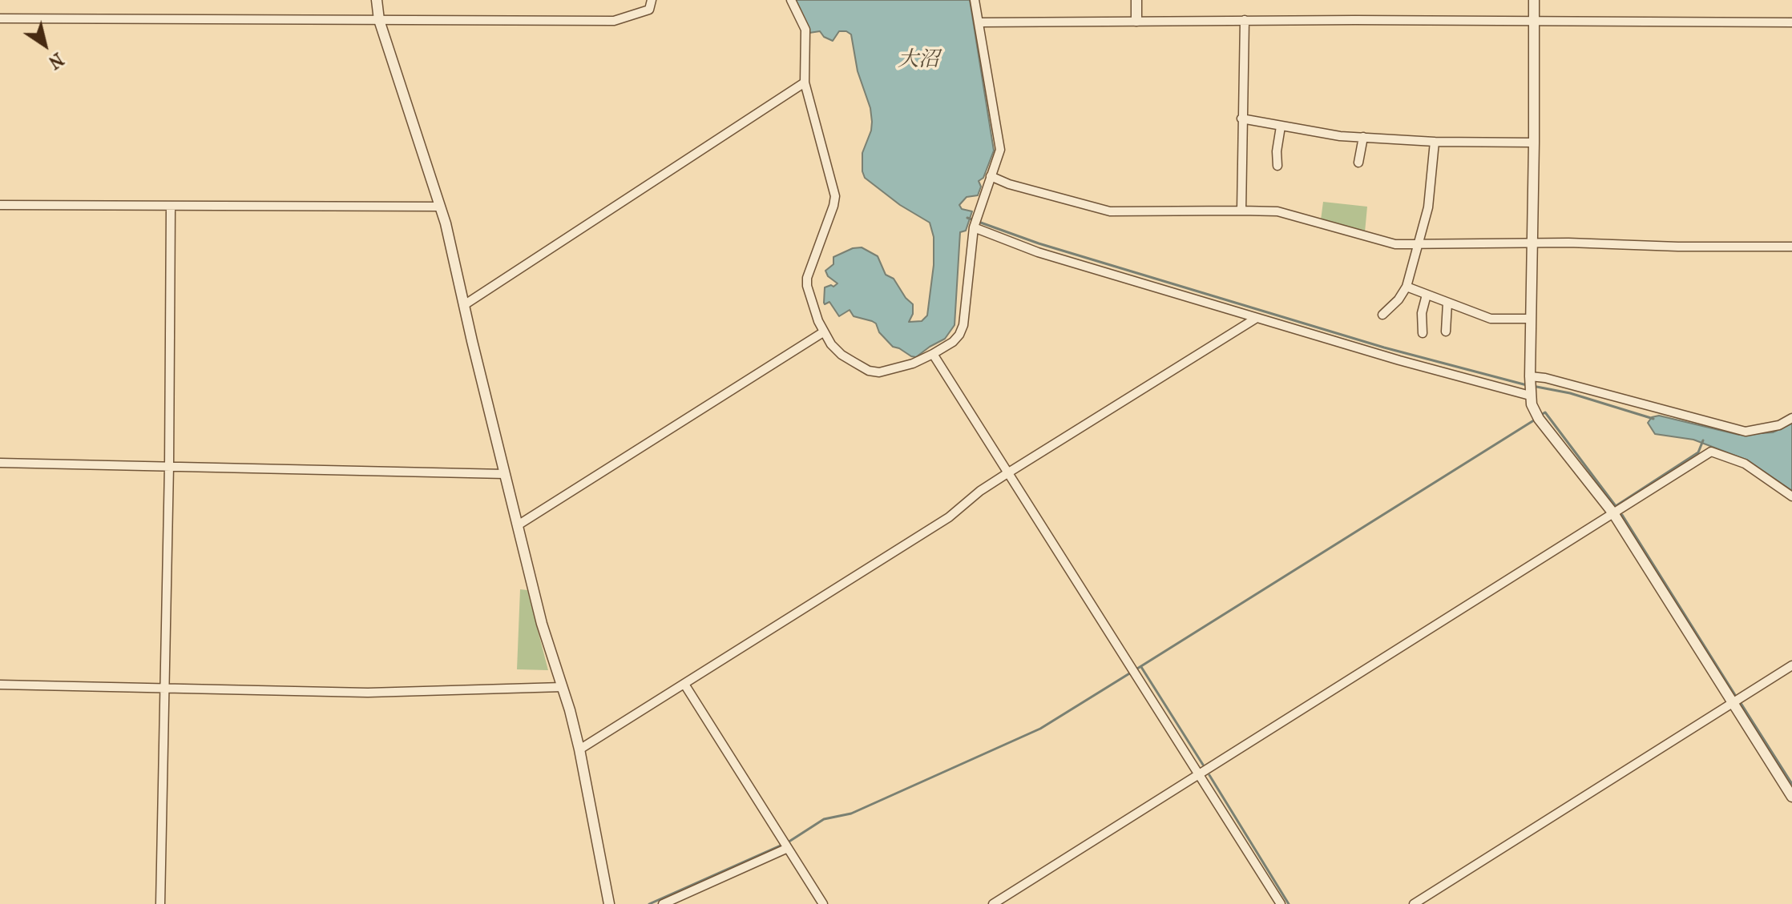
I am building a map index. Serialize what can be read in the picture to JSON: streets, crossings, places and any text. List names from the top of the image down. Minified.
{"water":["大沼"],"north":"bottom right"}
